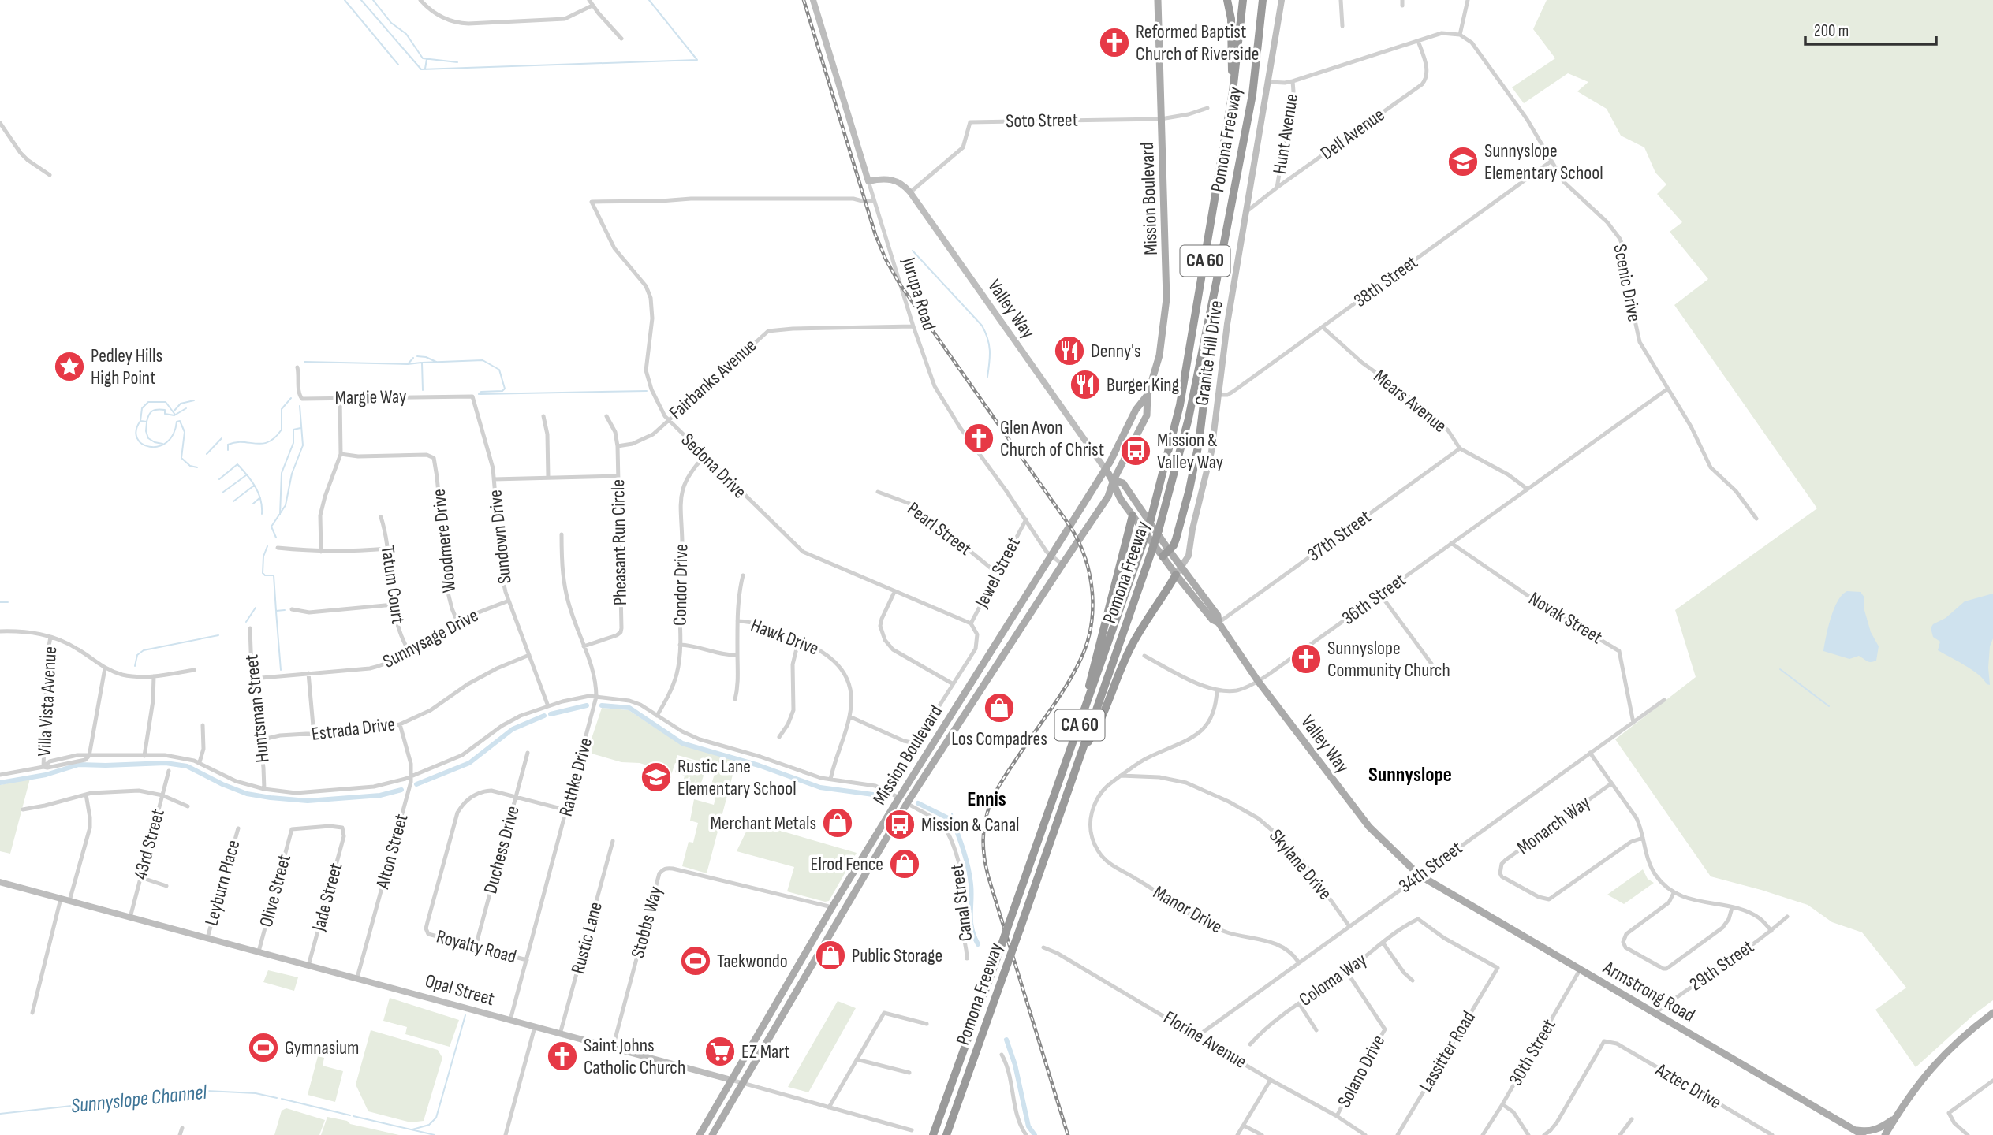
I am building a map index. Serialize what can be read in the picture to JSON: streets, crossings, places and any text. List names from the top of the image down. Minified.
{"streets":{"highway":["Pomona Freeway","CA 60"],"main road":["Mission Boulevard","Valley Way","Armstrong Road"],"street":["Soto Street","Hunt Avenue","Dell Avenue","38th Street","Scenic Drive","Jurupa Road","Granite Hill Drive","Fairbanks Avenue","Margie Way","Mears Avenue","Sedona Drive","Pearl Street","37th Street","Sundown Drive","Woodmere Drive","Pheasant Run Circle","Jewel Street","Tatum Court","Condor Drive","36th Street","Novak Street","Hawk Drive","Sunnysage Drive","Villa Vista Avenue","Huntsman Street","Estrada Drive","Rathke Drive","Monarch Way","43rd Street","Duchess Drive","Alton Street","Skylane Drive","34th Street","Leyburn Place","Olive Street","Jade Street","Canal Street","Manor Drive","Stobbs Way","Rustic Lane","Royalty Road","29th Street","Coloma Way","Opal Street","Florine Avenue","Lassitter Road","30th Street","Solano Drive","Aztec Drive"]},"crossings":[["Soto Street","Mission Boulevard"],["Soto Street","Valley Way"],["Hunt Avenue","Dell Avenue"],["Dell Avenue","Granite Hill Drive"],["Mission Boulevard","Jurupa Road"],["Mission Boulevard","Valley Way"],["Mission Boulevard","Canal Street"],["Mission Boulevard","Stobbs Way"],["Mission Boulevard","Opal Street"],["38th Street","Scenic Drive"],["38th Street","Granite Hill Drive"],["38th Street","Mears Avenue"],["Scenic Drive","36th Street"],["Jurupa Road","Valley Way"],["Jurupa Road","Fairbanks Avenue"],["Jurupa Road","Sedona Drive"],["Jurupa Road","Jewel Street"],["Valley Way","Granite Hill Drive"],["Valley Way","37th Street"],["Valley Way","36th Street"],["Valley Way","34th Street"],["Valley Way","Armstrong Road"],["Fairbanks Avenue","Sedona Drive"],["Fairbanks Avenue","Pheasant Run Circle"],["Margie Way","Sundown Drive"],["Mears Avenue","37th Street"],["Mears Avenue","36th Street"],["Sedona Drive","Jewel Street"],["Sedona Drive","Condor Drive"],["Pearl Street","Jewel Street"],["Sundown Drive","Sunnysage Drive"],["Sundown Drive","Estrada Drive"],["Woodmere Drive","Sunnysage Drive"],["Pheasant Run Circle","Rathke Drive"],["Jewel Street","Hawk Drive"],["Tatum Court","Sunnysage Drive"],["36th Street","Novak Street"],["Novak Street","34th Street"],["Sunnysage Drive","Huntsman Street"],["Huntsman Street","Estrada Drive"],["Estrada Drive","Alton Street"],["Rathke Drive","Royalty Road"],["Rathke Drive","Opal Street"],["43rd Street","Opal Street"],["Duchess Drive","Royalty Road"],["Alton Street","Opal Street"],["Skylane Drive","34th Street"],["Skylane Drive","Manor Drive"],["34th Street","Manor Drive"],["34th Street","Armstrong Road"],["34th Street","Florine Avenue"],["Leyburn Place","Opal Street"],["Olive Street","Jade Street"],["Olive Street","Opal Street"],["Jade Street","Opal Street"],["Stobbs Way","Opal Street"],["Rustic Lane","Opal Street"],["29th Street","Armstrong Road"],["Coloma Way","Lassitter Road"],["Coloma Way","Solano Drive"],["Armstrong Road","30th Street"],["Florine Avenue","Solano Drive"]],"districts":["Sunnyslope","Ennis"],"water":["Sunnyslope Channel"],"places":{"church":["Reformed Baptist Church of Riverside","Glen Avon Church of Christ","Sunnyslope Community Church","Saint Johns Catholic Church"],"school or university":["Sunnyslope Elementary School","Rustic Lane Elementary School"],"restaurant":["Denny's","Burger King"],"place":["Pedley Hills High Point"],"bus stop":["Mission & Valley Way","Mission & Canal"],"shop":["Los Compadres","Merchant Metals","Elrod Fence","Public Storage"],"sports":["Taekwondo","Gymnasium"],"supermarket":["EZ Mart"]},"scale_bar":"200 m"}
